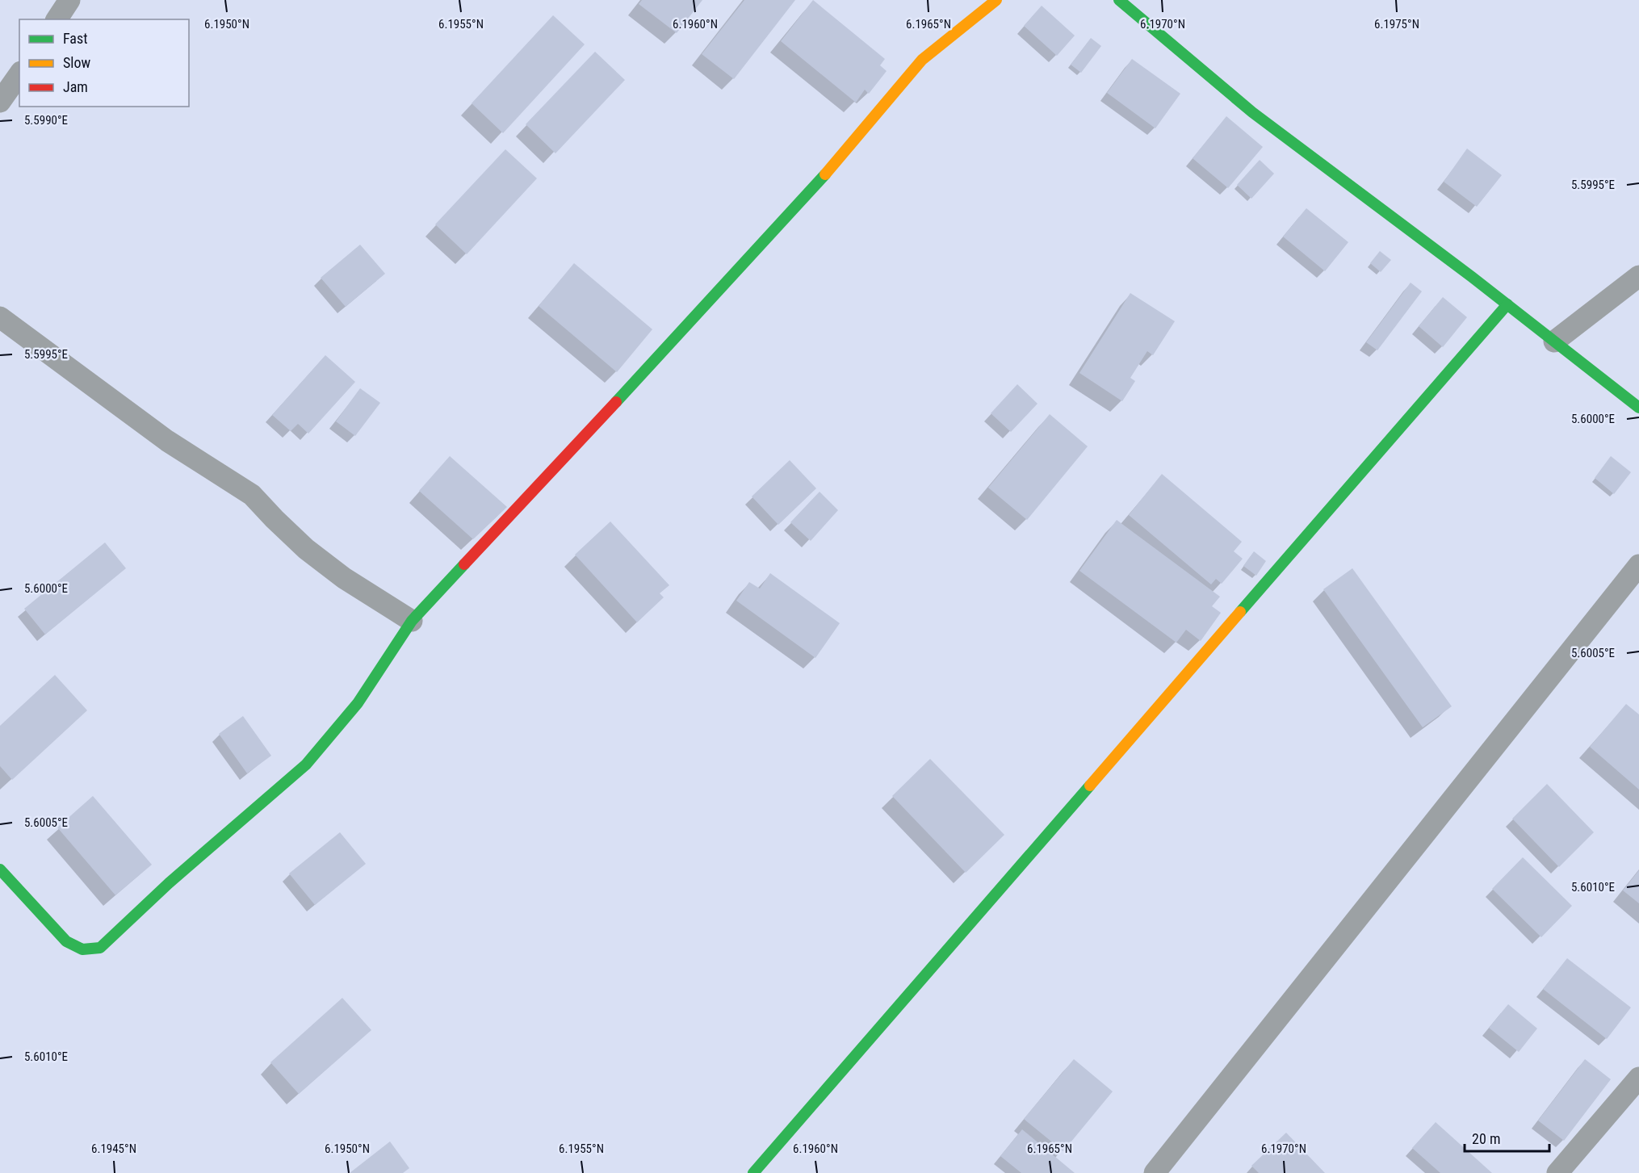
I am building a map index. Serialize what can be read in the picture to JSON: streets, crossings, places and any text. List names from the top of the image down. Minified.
{"legend":["Fast","Slow","Jam"],"scale_bar":"20 m","coordinates":["6.1950°N","6.1955°N","6.1960°N","6.1965°N","6.1970°N","6.1975°N","5.5990°E","5.5995°E","5.6000°E","5.6005°E","5.6010°E","6.1945°N"]}
